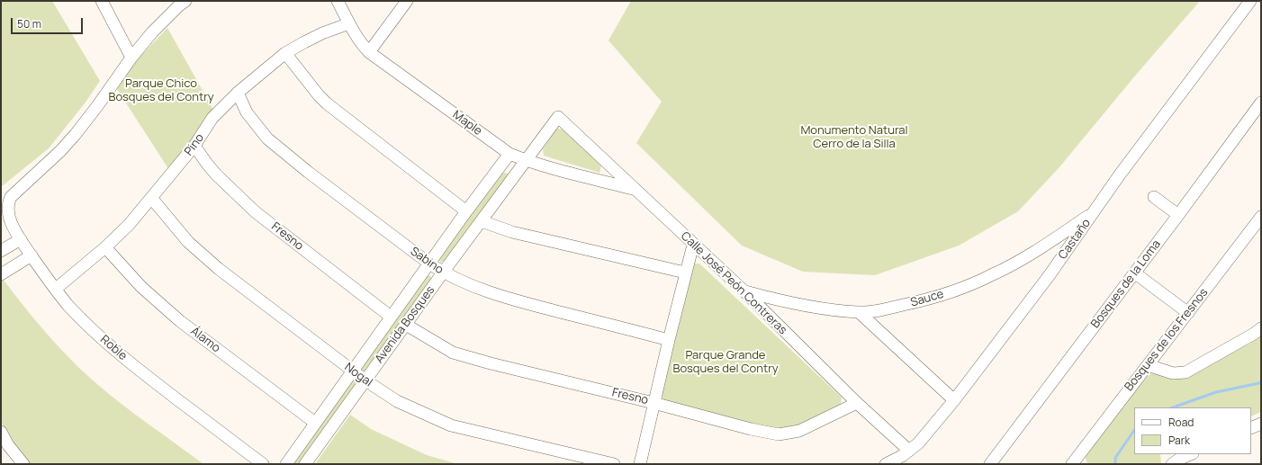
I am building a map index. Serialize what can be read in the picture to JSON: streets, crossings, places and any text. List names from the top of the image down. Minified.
{"streets":{"street":["Maple","Pino","Fresno","Castaño","Sabino","Calle José Peón Contreras","Bosques de la Loma","Sauce","Avenida Bosques","Álamo","Bosques de los Fresnos","Roble","Nogal"]},"crossings":[["Maple","Pino"],["Maple","Calle José Peón Contreras"],["Maple","Avenida Bosques"],["Pino","Fresno"],["Pino","Sabino"],["Pino","Álamo"],["Pino","Roble"],["Pino","Nogal"],["Fresno","Calle José Peón Contreras"],["Fresno","Avenida Bosques"],["Castaño","Calle José Peón Contreras"],["Castaño","Sauce"],["Sabino","Avenida Bosques"],["Calle José Peón Contreras","Sauce"],["Calle José Peón Contreras","Avenida Bosques"],["Avenida Bosques","Álamo"],["Avenida Bosques","Nogal"]],"parks":["Parque Chico Bosques del Contry","Monumento Natural Cerro de la Silla","Parque Grande Bosques del Contry"],"legend":["Road","Park"],"scale_bar":"50 m"}
